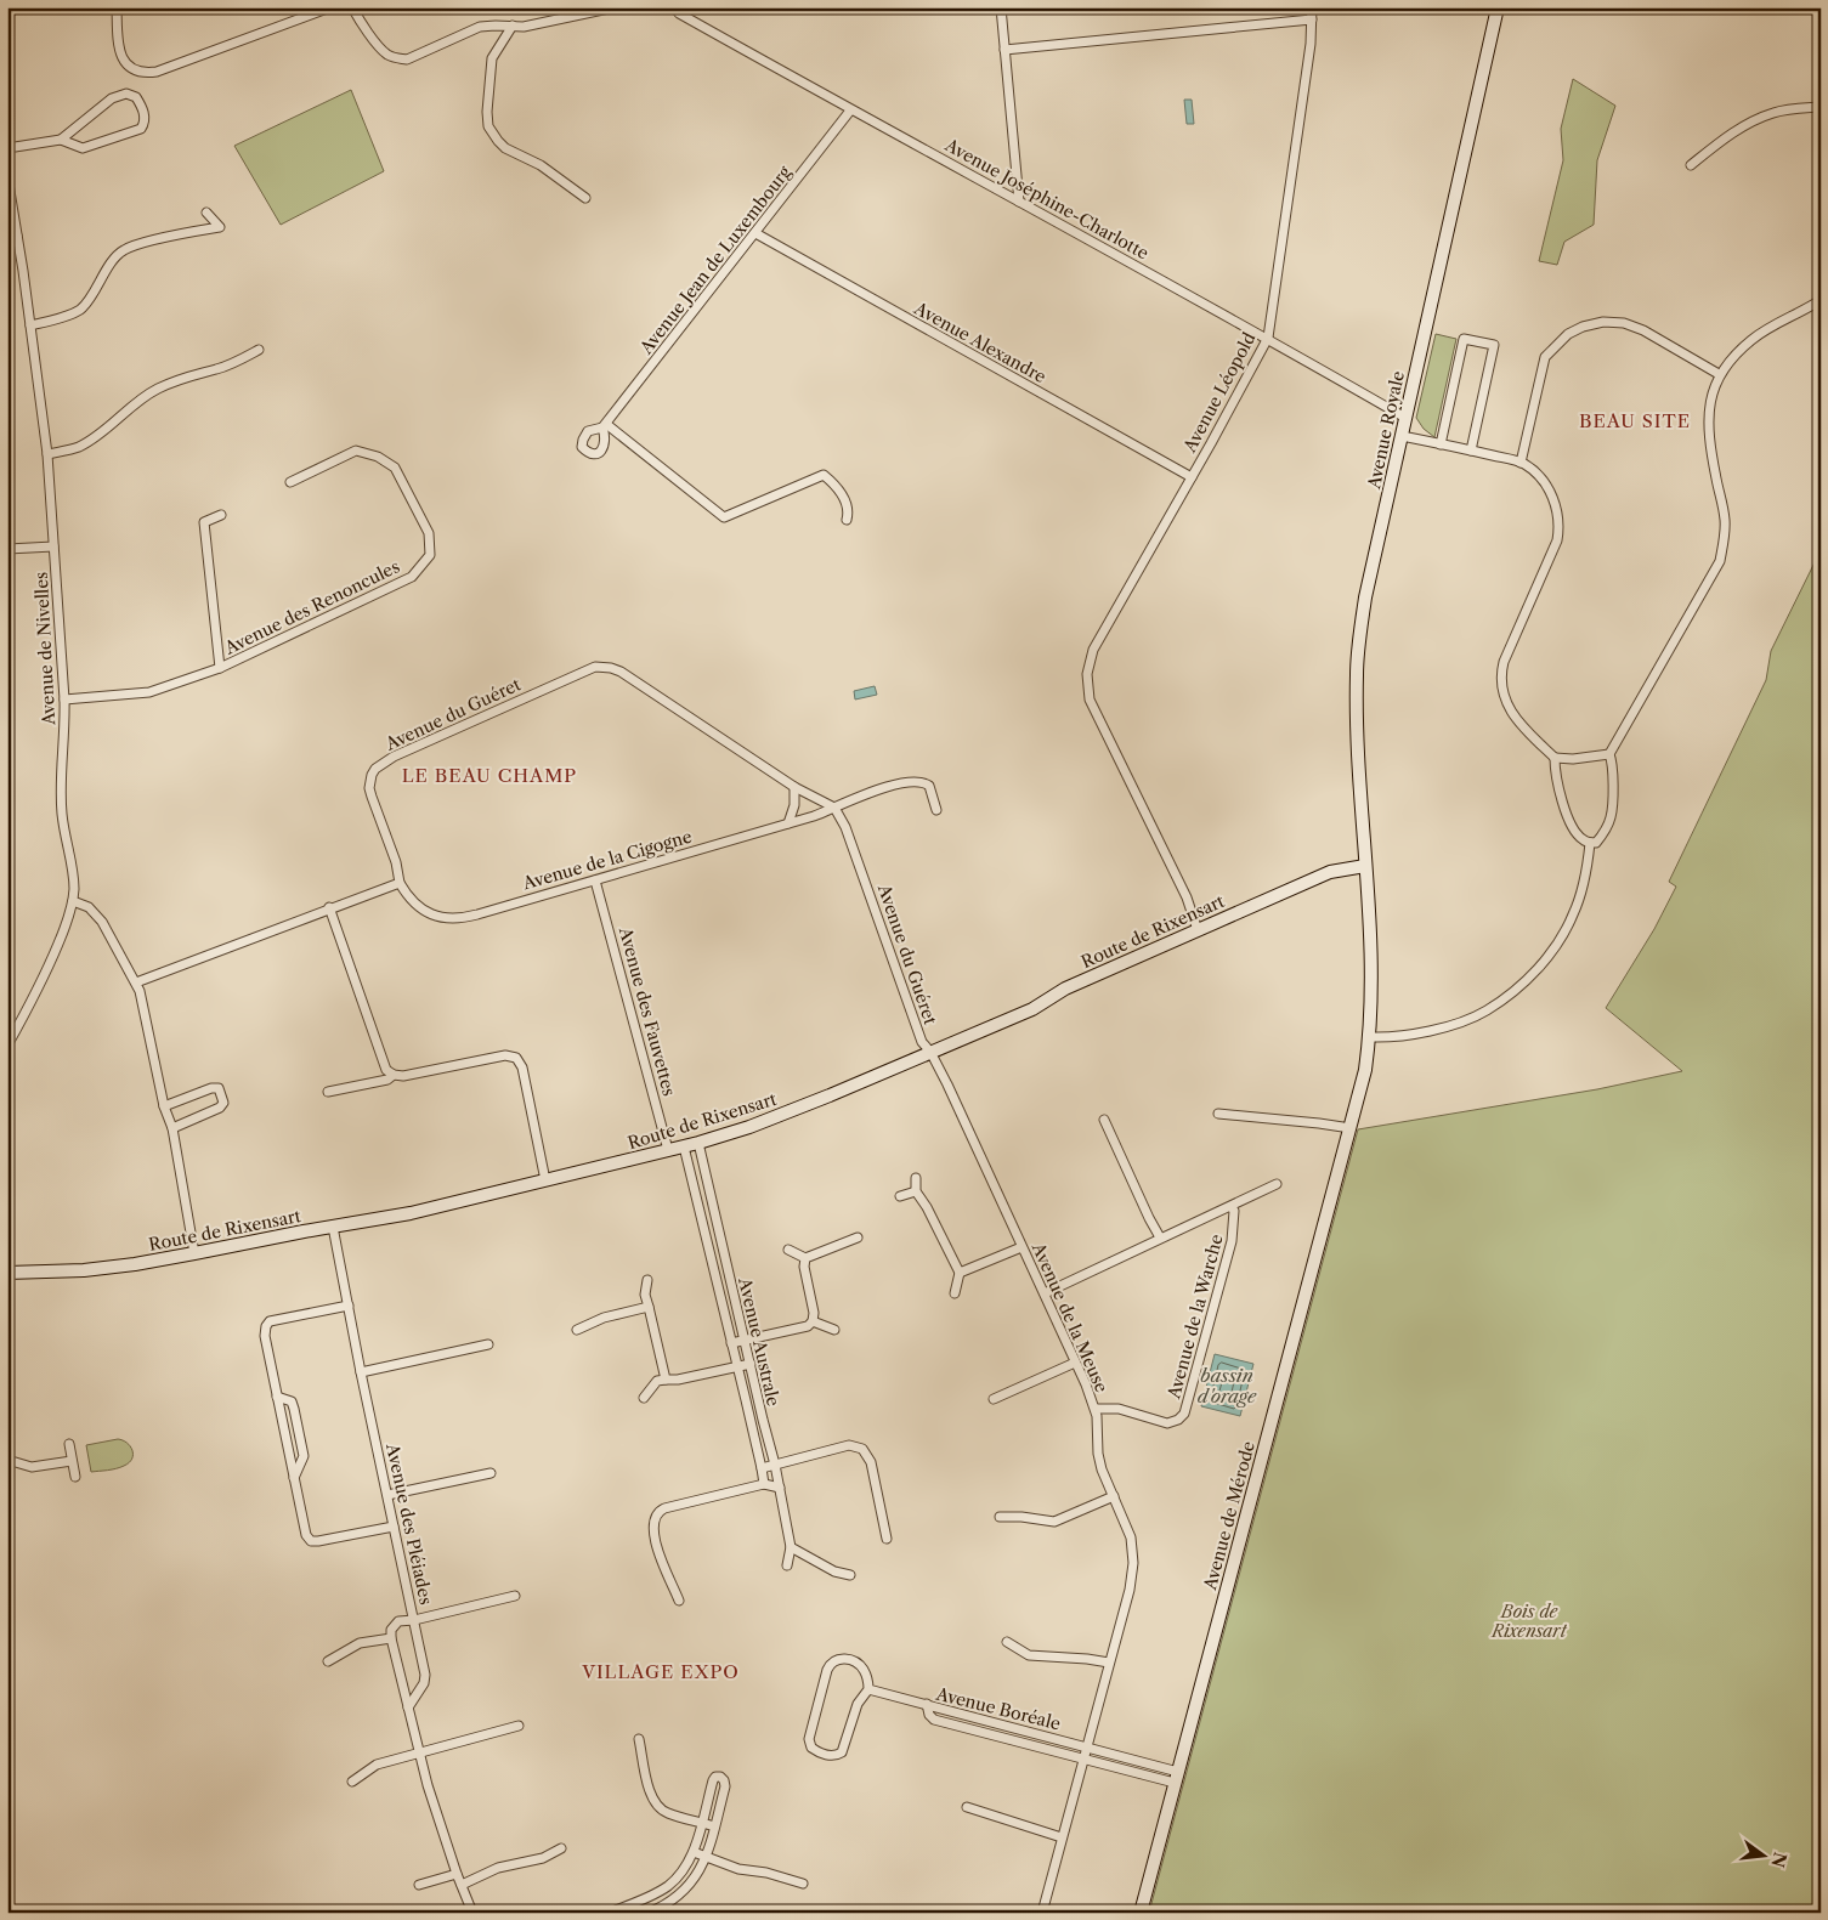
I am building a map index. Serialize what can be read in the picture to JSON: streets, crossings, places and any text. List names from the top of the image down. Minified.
{"streets":{"street":["Avenue Joséphine-Charlotte","Avenue Jean de Luxembourg","Avenue Alexandre","Avenue Léopold","Avenue Royale","Avenue des Renoncules","Avenue de Nivelles","Avenue du Guéret","Avenue de la Cigogne","Route de Rixensart","Avenue des Fauvettes","Avenue de la Warche","Avenue de la Meuse","Avenue Australe","Avenue de Mérode","Avenue des Pléiades","Avenue Boréale"]},"crossings":[["Avenue Joséphine-Charlotte","Avenue Jean de Luxembourg"],["Avenue Joséphine-Charlotte","Avenue Léopold"],["Avenue Joséphine-Charlotte","Avenue Royale"],["Avenue Jean de Luxembourg","Avenue Alexandre"],["Avenue Alexandre","Avenue Léopold"],["Avenue Léopold","Route de Rixensart"],["Avenue Royale","Route de Rixensart"],["Avenue Royale","Avenue de Mérode"],["Avenue des Renoncules","Avenue de Nivelles"],["Avenue du Guéret","Avenue de la Cigogne"],["Avenue du Guéret","Route de Rixensart"],["Avenue du Guéret","Avenue de la Meuse"],["Avenue de la Cigogne","Avenue des Fauvettes"],["Route de Rixensart","Avenue des Fauvettes"],["Route de Rixensart","Avenue de la Meuse"],["Route de Rixensart","Avenue Australe"],["Route de Rixensart","Avenue de Mérode"],["Route de Rixensart","Avenue des Pléiades"],["Avenue de la Warche","Avenue de la Meuse"],["Avenue de la Meuse","Avenue Boréale"],["Avenue de Mérode","Avenue Boréale"]],"districts":["BEAU SITE","LE BEAU CHAMP","VILLAGE EXPO"],"water":["bassin d'orage"],"parks":["Bois de Rixensart"],"north":"right"}
